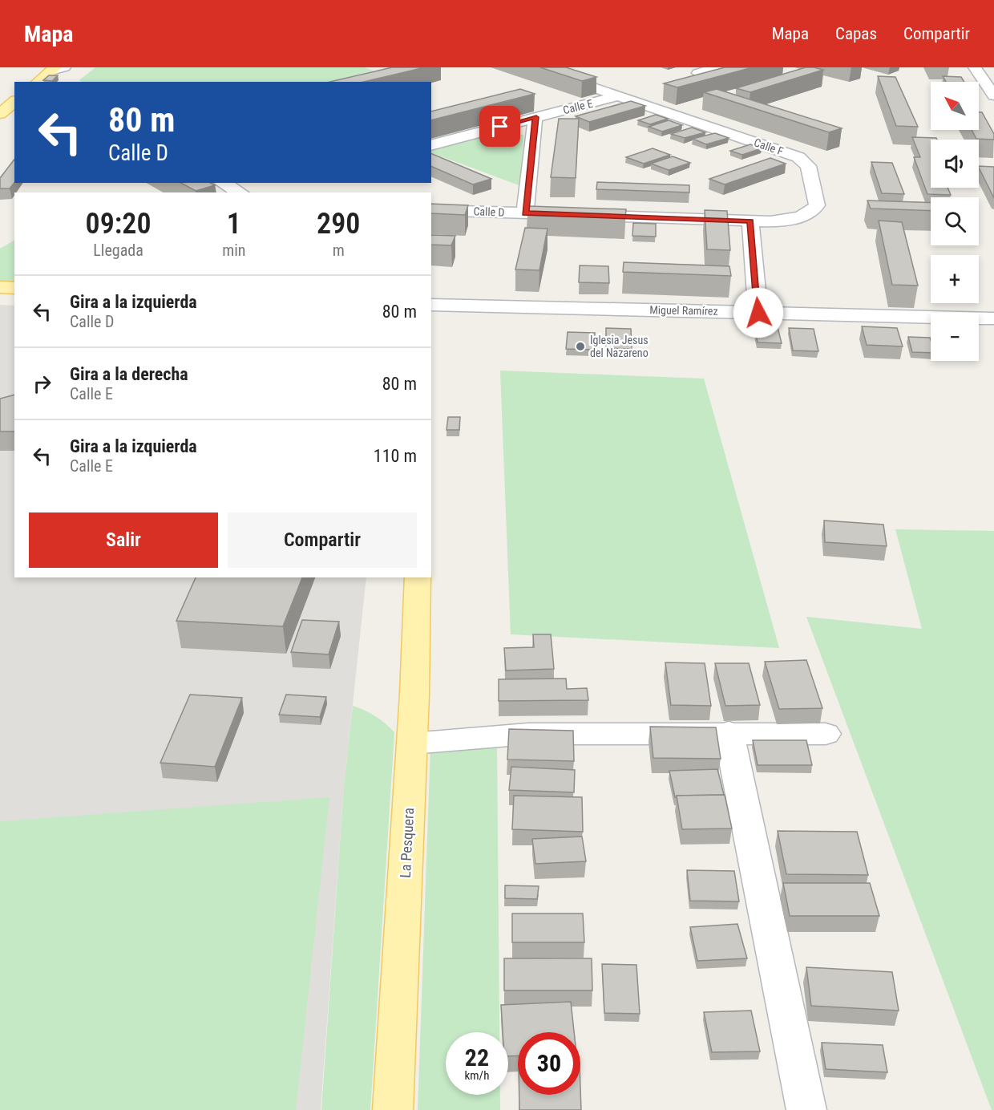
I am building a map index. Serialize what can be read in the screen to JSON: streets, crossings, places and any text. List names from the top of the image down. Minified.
{"streets":{"main road":["La Pesquera"],"street":["Calle E","Calle F","Calle D","Miguel Ramírez"]},"crossings":[["Calle E","Calle F"],["Calle F","Calle D"]],"places":["Iglesia Jesus del Nazareno"],"north":"top left","page":{"header":"Mapa","nav":["Mapa","Capas","Compartir"],"map_buttons":["+","−"],"turn":["80 m","Calle D"],"eta":["09:20","Llegada","1","min","290","m"],"list":[{"name":"Gira a la izquierda","note":"Calle D","value":"80 m"},{"name":"Gira a la derecha","note":"Calle E","value":"80 m"},{"name":"Gira a la izquierda","note":"Calle E","value":"110 m"}],"buttons":["Salir","Compartir"],"speed":"22 km/h","limit":"30"}}
